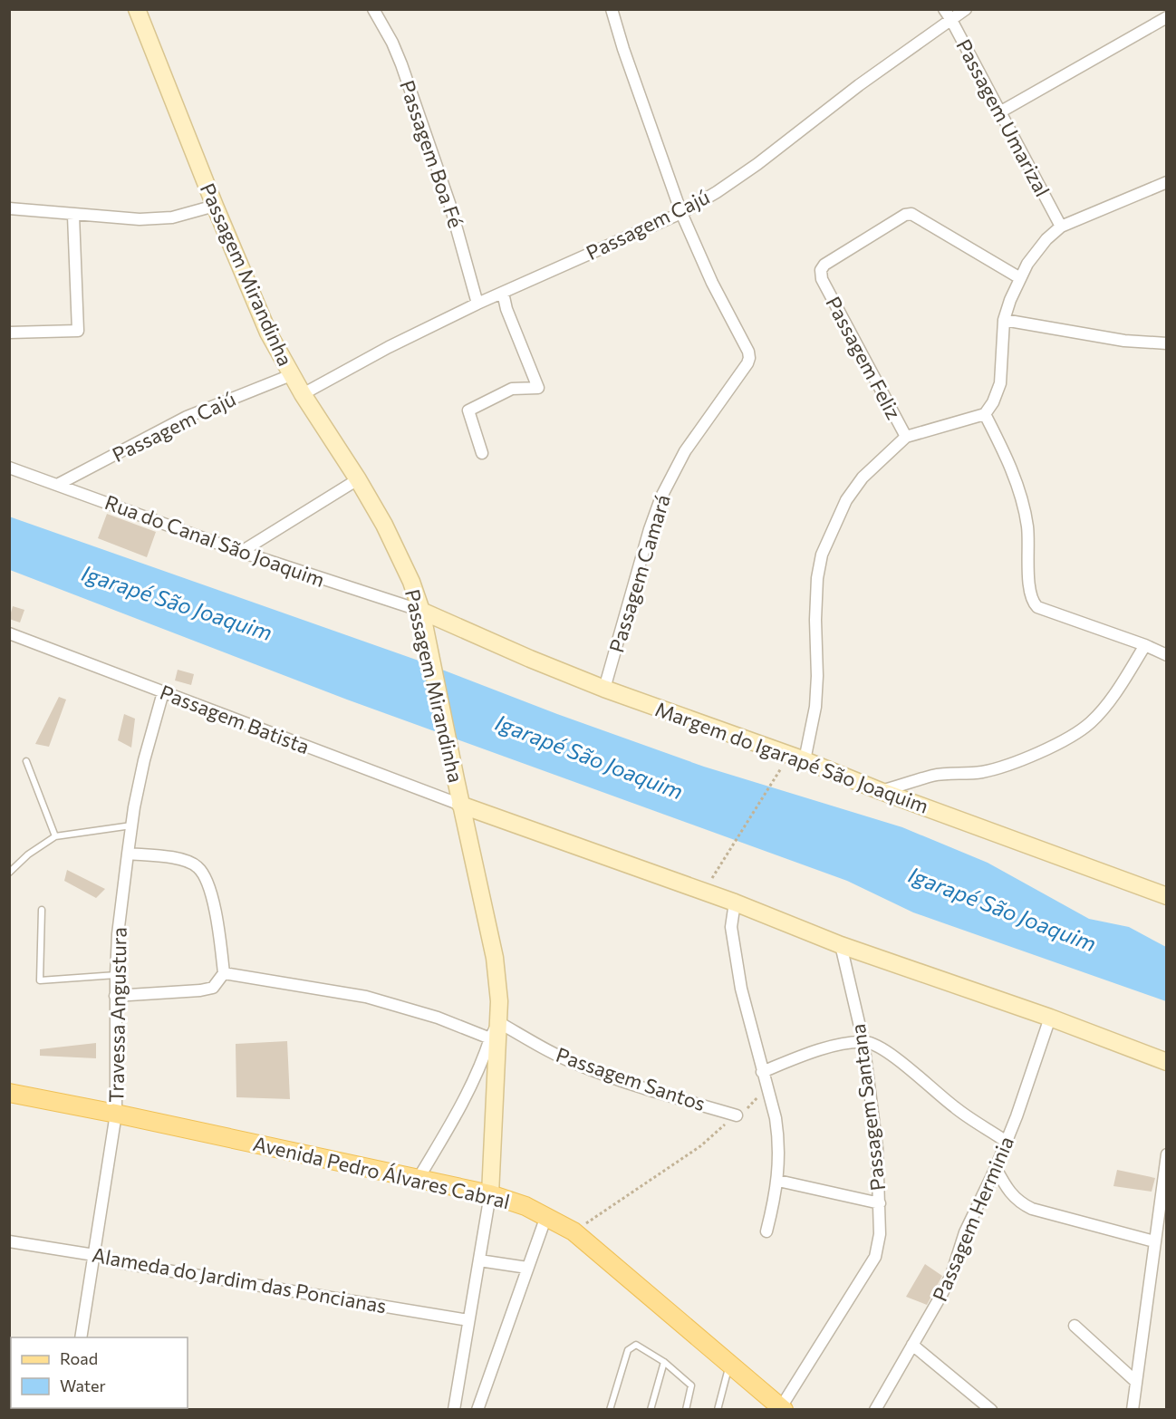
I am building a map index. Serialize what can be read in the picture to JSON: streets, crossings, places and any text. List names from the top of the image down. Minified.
{"streets":{"main road":["Avenida Pedro Álvares Cabral"],"street":["Passagem Umarizal","Passagem Boa Fé","Passagem Cajú","Passagem Mirandinha","Passagem Feliz","Rua do Canal São Joaquim","Passagem Camará","Passagem Batista","Margem do Igarapé São Joaquim","Travessa Angustura","Passagem Santos","Passagem Santana","Passagem Herminia","Alameda do Jardim das Poncianas"]},"crossings":[["Passagem Umarizal","Passagem Cajú"],["Passagem Boa Fé","Passagem Cajú"],["Passagem Cajú","Passagem Mirandinha"],["Passagem Cajú","Rua do Canal São Joaquim"],["Passagem Cajú","Passagem Camará"],["Passagem Mirandinha","Rua do Canal São Joaquim"],["Passagem Mirandinha","Passagem Batista"],["Passagem Mirandinha","Margem do Igarapé São Joaquim"],["Passagem Mirandinha","Passagem Santos"],["Passagem Mirandinha","Avenida Pedro Álvares Cabral"],["Rua do Canal São Joaquim","Margem do Igarapé São Joaquim"],["Passagem Camará","Margem do Igarapé São Joaquim"],["Passagem Batista","Travessa Angustura"],["Travessa Angustura","Avenida Pedro Álvares Cabral"],["Travessa Angustura","Alameda do Jardim das Poncianas"],["Passagem Santana","Avenida Pedro Álvares Cabral"]],"water":["Igarapé São Joaquim"],"legend":["Road","Water"]}
